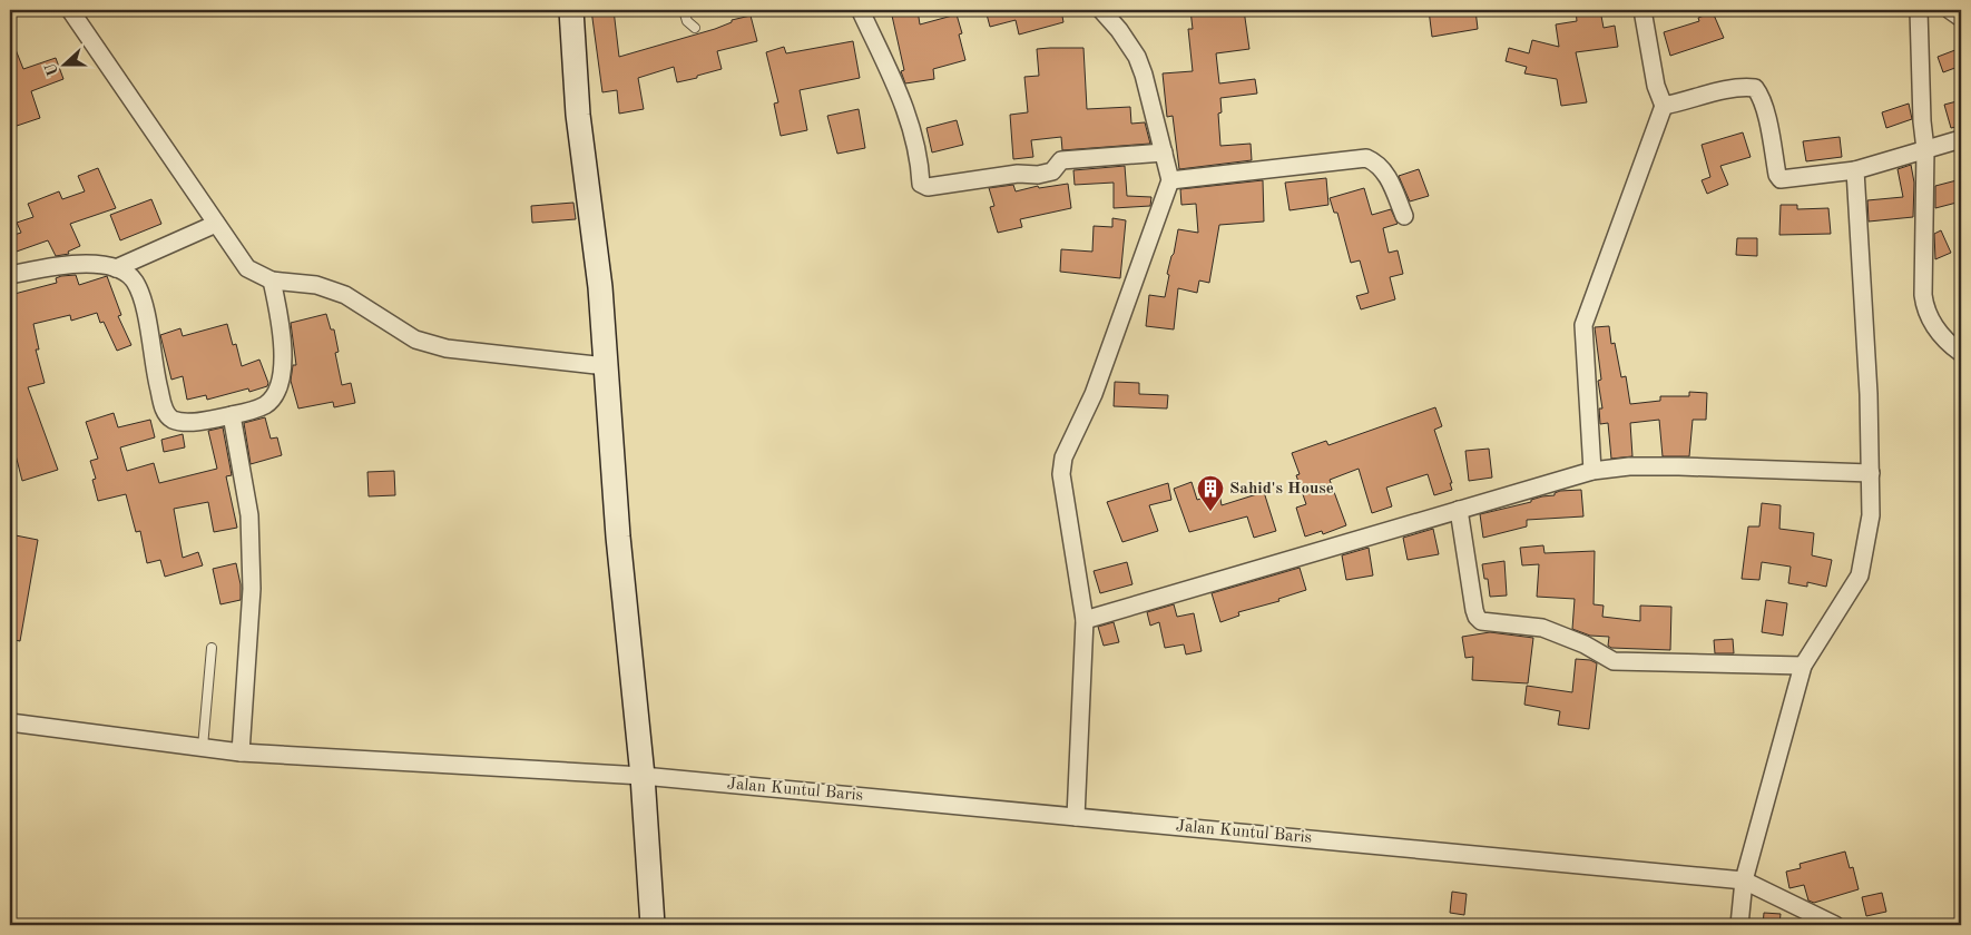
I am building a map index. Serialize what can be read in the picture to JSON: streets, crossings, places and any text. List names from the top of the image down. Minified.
{"streets":{"street":["Jalan Kuntul Baris"]},"places":{"building":["Sahid's House"]},"north":"left"}
